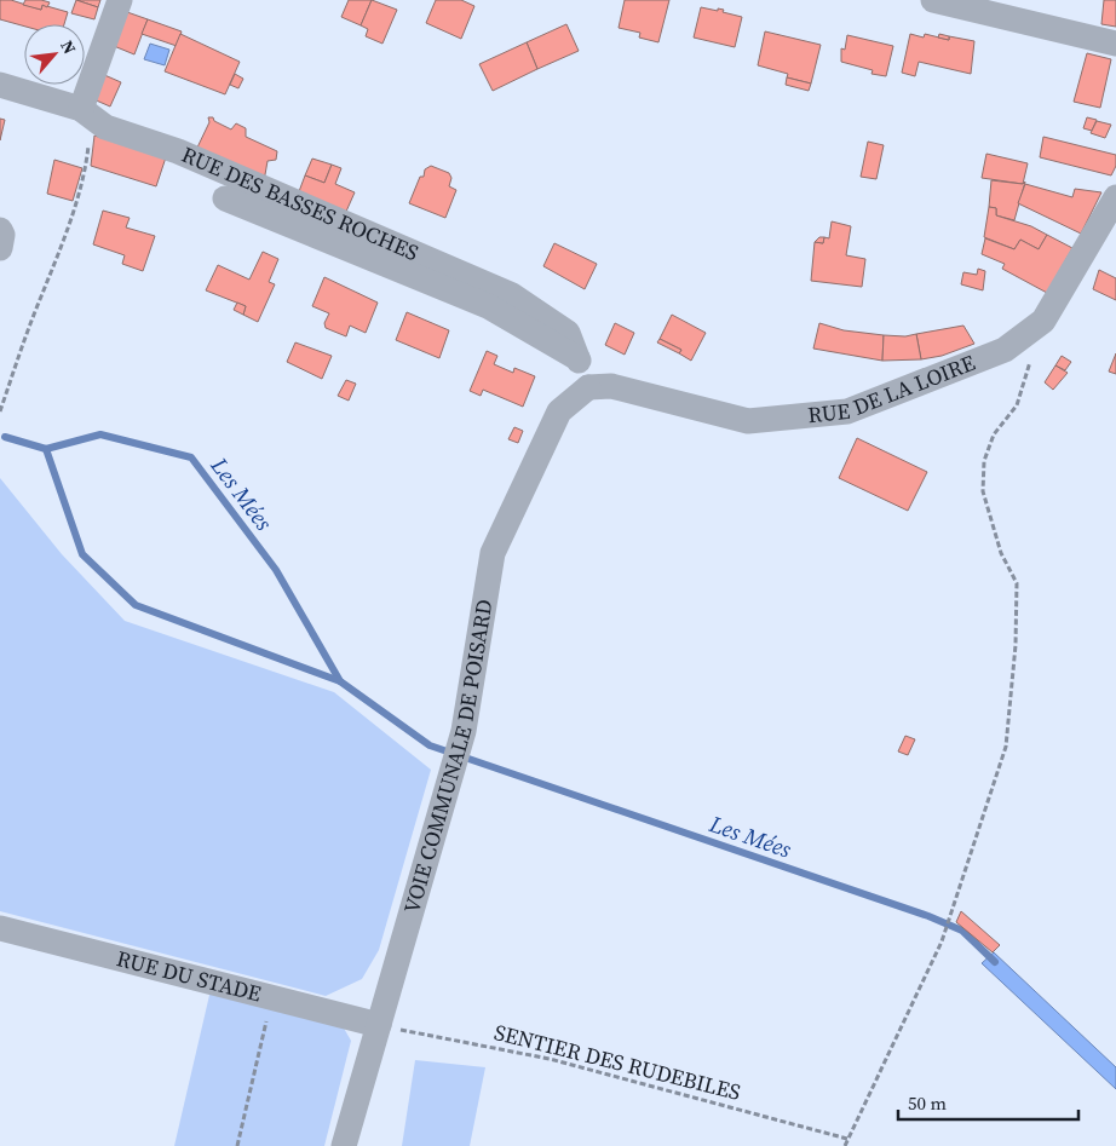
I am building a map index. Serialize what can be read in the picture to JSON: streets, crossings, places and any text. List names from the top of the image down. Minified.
{"streets":{"street":["RUE DES BASSES ROCHES","RUE DE LA LOIRE","VOIE COMMUNALE DE POISARD","RUE DU STADE"],"path":["SENTIER DES RUDEBILES"]},"crossings":[["RUE DES BASSES ROCHES","RUE DE LA LOIRE"],["RUE DES BASSES ROCHES","VOIE COMMUNALE DE POISARD"],["RUE DE LA LOIRE","VOIE COMMUNALE DE POISARD"],["VOIE COMMUNALE DE POISARD","RUE DU STADE"],["VOIE COMMUNALE DE POISARD","SENTIER DES RUDEBILES"],["RUE DU STADE","SENTIER DES RUDEBILES"]],"water":["Les Mées"],"scale_bar":"50 m","north":"top right"}
